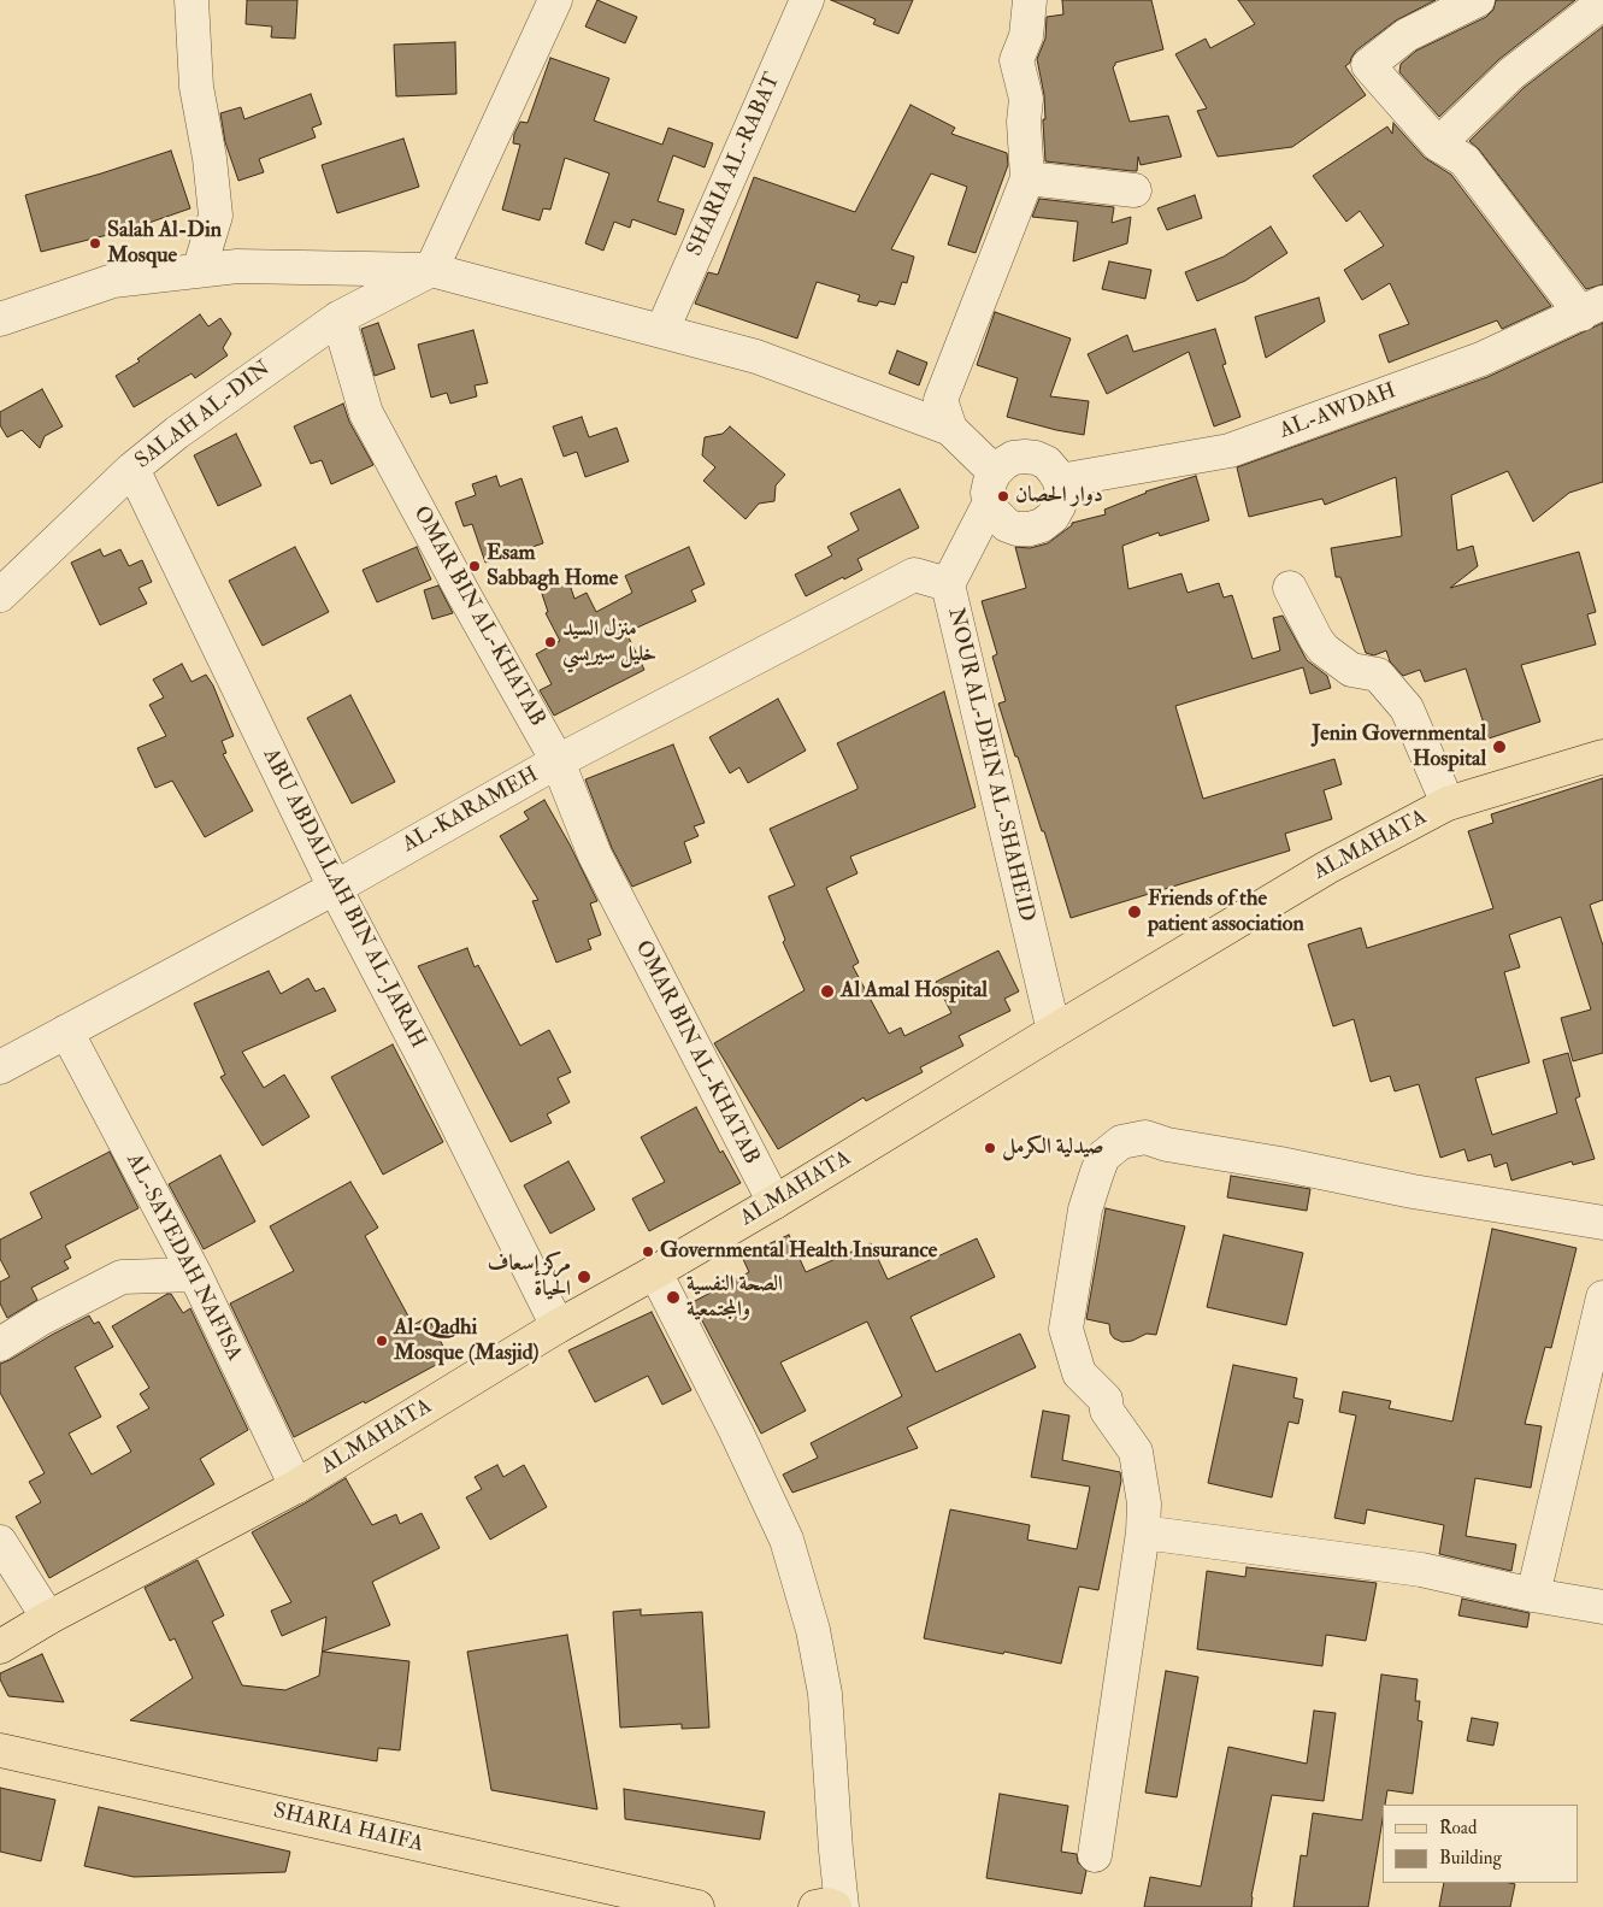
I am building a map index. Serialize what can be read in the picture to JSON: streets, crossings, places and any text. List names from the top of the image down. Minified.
{"streets":{"main road":["ALMAHATA","SHARIA HAIFA"],"street":["SHARIA AL-RABAT","AL-AWDAH","SALAH AL-DIN","OMAR BIN AL-KHATAB","NOUR AL-DEIN AL-SHAHEID","AL-KARAMEH","ABU ABDALLAH BIN AL-JARAH","AL-SAYEDAH NAFISA"]},"crossings":[["AL-AWDAH","NOUR AL-DEIN AL-SHAHEID"],["SALAH AL-DIN","OMAR BIN AL-KHATAB"],["SALAH AL-DIN","ABU ABDALLAH BIN AL-JARAH"],["OMAR BIN AL-KHATAB","AL-KARAMEH"],["OMAR BIN AL-KHATAB","ALMAHATA"],["NOUR AL-DEIN AL-SHAHEID","AL-KARAMEH"],["NOUR AL-DEIN AL-SHAHEID","ALMAHATA"],["AL-KARAMEH","ABU ABDALLAH BIN AL-JARAH"],["AL-KARAMEH","AL-SAYEDAH NAFISA"],["ALMAHATA","ABU ABDALLAH BIN AL-JARAH"],["ALMAHATA","AL-SAYEDAH NAFISA"]],"places":["Salah Al-Din Mosque","دوار الحصان","Esam Sabbagh Home","منزل السيد خليل سيريسي","Jenin Governmental Hospital","Friends of the patient association","Al Amal Hospital","صيدلية الكرمل","Governmental Health Insurance","مركز إسعاف الحياة","الصحة النفسية والمجتمعية","Al-Qadhi Mosque (Masjid)"],"legend":["Road","Building"]}
